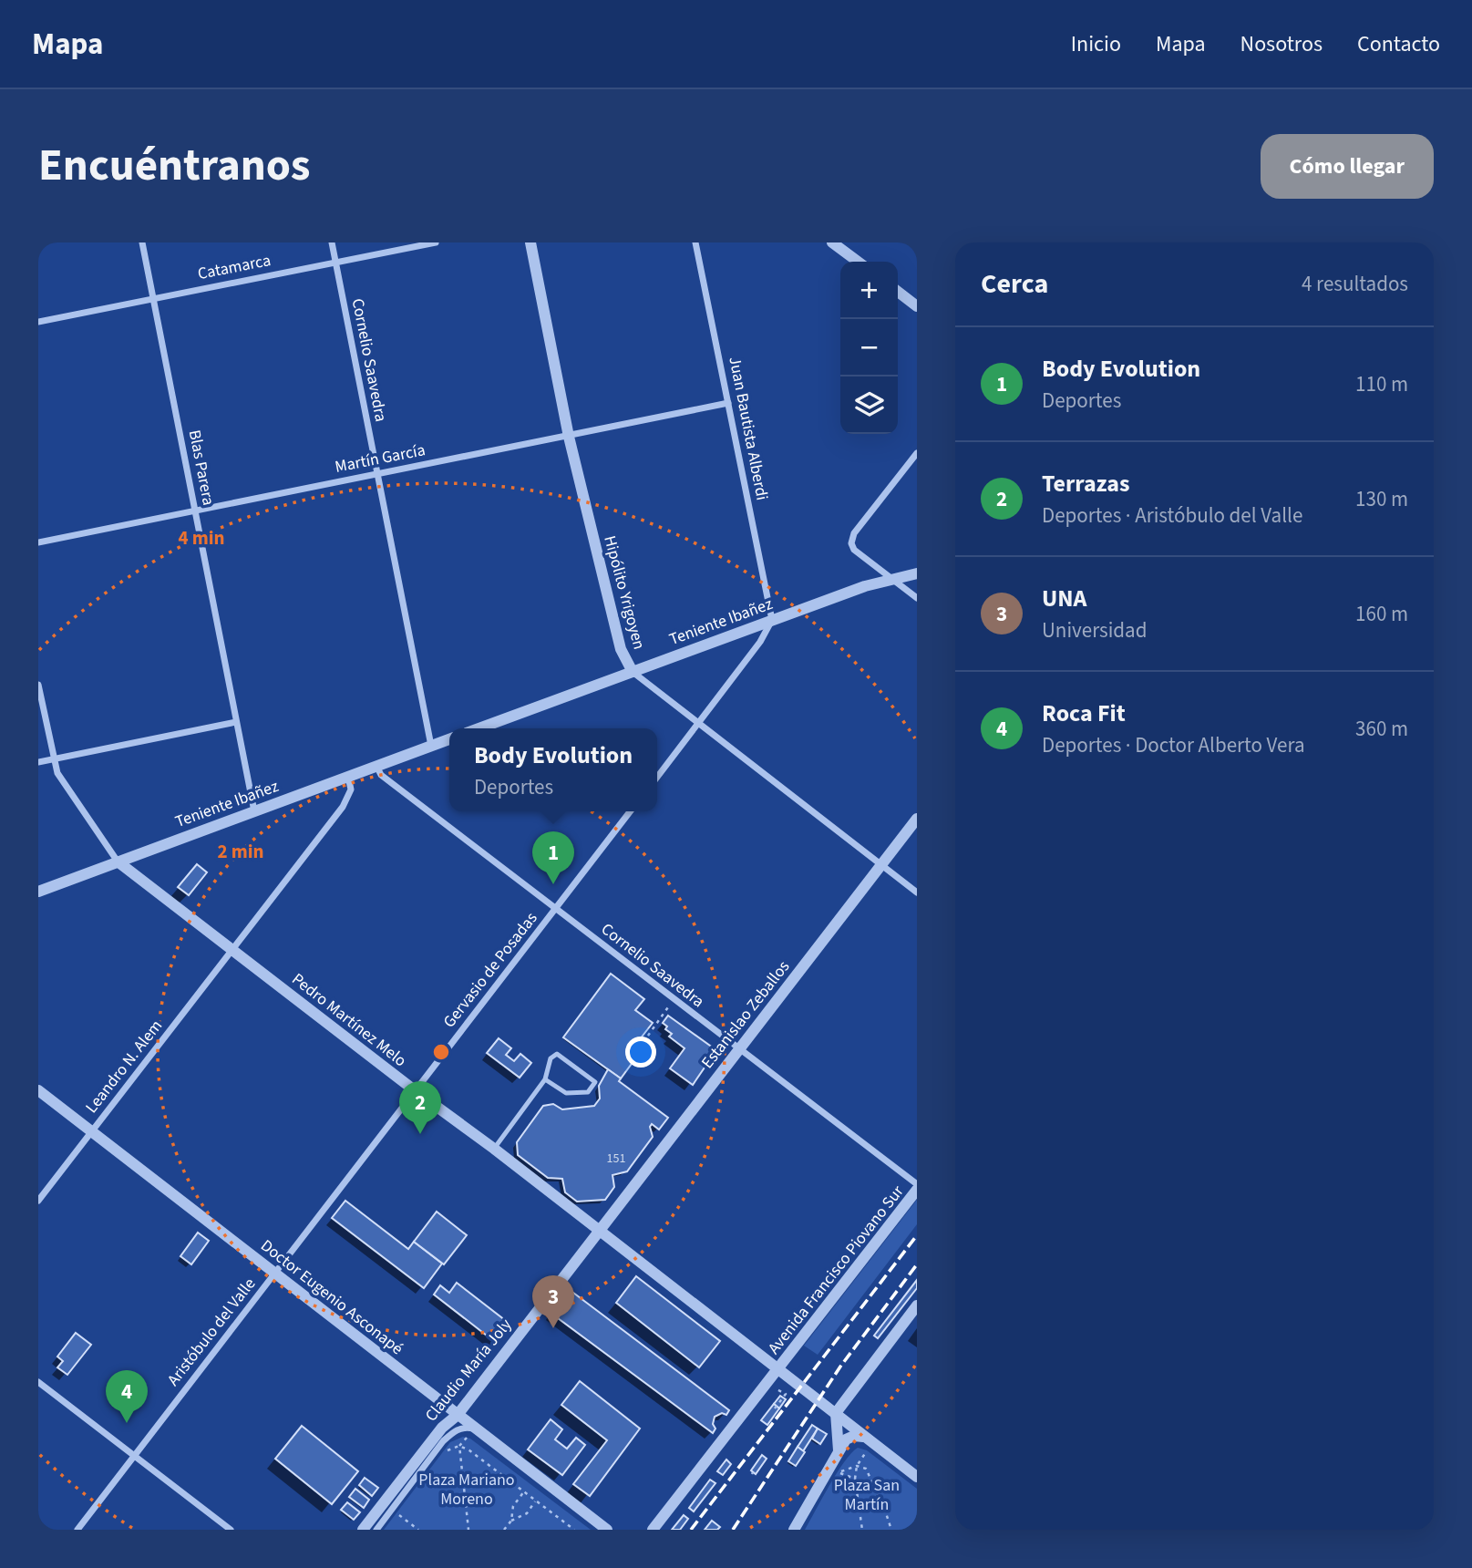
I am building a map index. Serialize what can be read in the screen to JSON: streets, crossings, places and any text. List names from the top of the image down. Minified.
{"streets":{"street":["Catamarca","Cornelio Saavedra","Juan Bautista Alberdi","Martín García","Blas Parera","Hipólito Yrigoyen","Teniente Ibañez","Gervasio de Posadas","Estanislao Zeballos","Pedro Martínez Melo","Leandro N. Alem","Avenida Francisco Piovano Sur","Doctor Eugenio Asconapé","Aristóbulo del Valle","Claudio María Joly"]},"crossings":[["Catamarca","Cornelio Saavedra"],["Catamarca","Blas Parera"],["Cornelio Saavedra","Martín García"],["Cornelio Saavedra","Teniente Ibañez"],["Cornelio Saavedra","Gervasio de Posadas"],["Cornelio Saavedra","Estanislao Zeballos"],["Juan Bautista Alberdi","Martín García"],["Juan Bautista Alberdi","Teniente Ibañez"],["Martín García","Blas Parera"],["Martín García","Hipólito Yrigoyen"],["Blas Parera","Teniente Ibañez"],["Hipólito Yrigoyen","Teniente Ibañez"],["Hipólito Yrigoyen","Estanislao Zeballos"],["Teniente Ibañez","Pedro Martínez Melo"],["Teniente Ibañez","Leandro N. Alem"],["Gervasio de Posadas","Pedro Martínez Melo"],["Gervasio de Posadas","Aristóbulo del Valle"],["Estanislao Zeballos","Pedro Martínez Melo"],["Estanislao Zeballos","Claudio María Joly"],["Pedro Martínez Melo","Leandro N. Alem"],["Pedro Martínez Melo","Avenida Francisco Piovano Sur"],["Pedro Martínez Melo","Aristóbulo del Valle"],["Pedro Martínez Melo","Claudio María Joly"],["Leandro N. Alem","Doctor Eugenio Asconapé"],["Doctor Eugenio Asconapé","Aristóbulo del Valle"],["Doctor Eugenio Asconapé","Claudio María Joly"]],"parks":["Plaza Mariano Moreno","Plaza San Martín"],"house_numbers":["151"],"page":{"header":"Mapa","nav":["Inicio","Mapa","Nosotros","Contacto"],"title":"Encuéntranos","buttons":"Cómo llegar","heading":["Cerca","4 resultados"],"map_buttons":["+","−"],"list":[{"mark":"1","name":"Body Evolution","note":"Deportes","value":"110 m"},{"mark":"2","name":"Terrazas","note":"Deportes · Aristóbulo del Valle","value":"130 m"},{"mark":"3","name":"UNA","note":"Universidad","value":"160 m"},{"mark":"4","name":"Roca Fit","note":"Deportes · Doctor Alberto Vera","value":"360 m"}],"popup":["Body Evolution","Deportes"],"pins":["1","2","3","4"]},"rings":["4 min","2 min"]}
